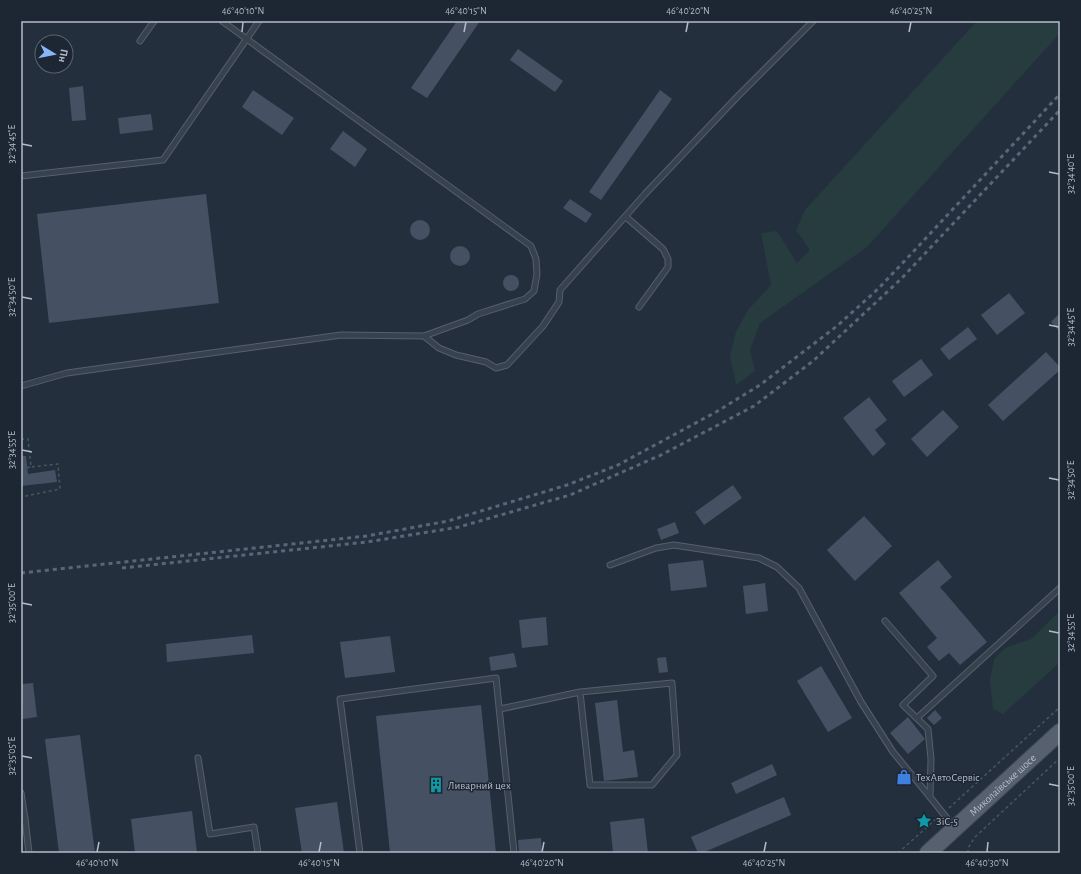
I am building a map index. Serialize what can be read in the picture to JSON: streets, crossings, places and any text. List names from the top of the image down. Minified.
{"streets":{"main road":["Миколаївське шосе"]},"places":{"shop":["ТехАвтоСервіс"],"building":["Ливарний цех"],"place":["ЗіС-5"]},"north":"right","coordinates":["46°40'10\"N","46°40'15\"N","46°40'20\"N","46°40'25\"N","32°34'45\"E","32°34'40\"E","32°34'50\"E","32°34'55\"E","32°35'00\"E","32°35'05\"E","46°40'30\"N"]}
